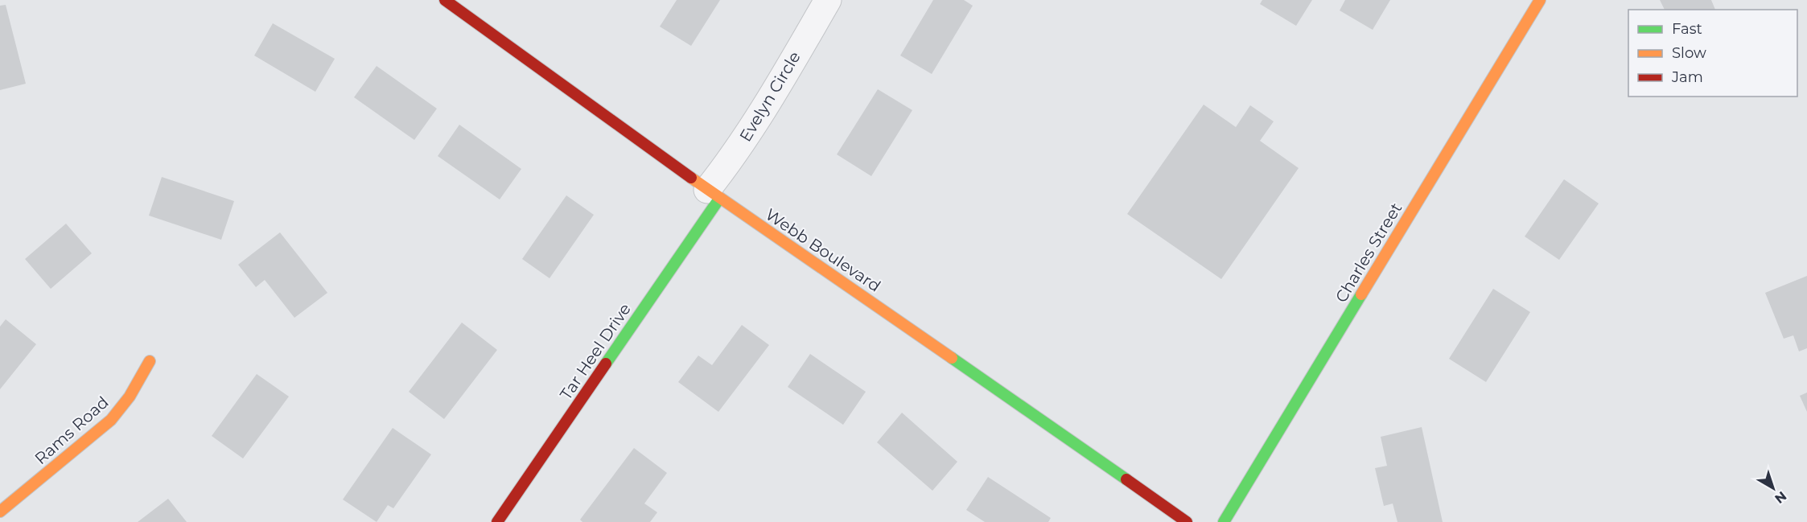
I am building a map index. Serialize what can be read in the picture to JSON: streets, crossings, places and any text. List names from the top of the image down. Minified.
{"streets":{"street":["Evelyn Circle","Webb Boulevard","Charles Street","Tar Heel Drive","Rams Road"]},"crossings":[["Evelyn Circle","Webb Boulevard"],["Evelyn Circle","Tar Heel Drive"],["Webb Boulevard","Tar Heel Drive"]],"legend":["Fast","Slow","Jam"],"north":"bottom right"}
